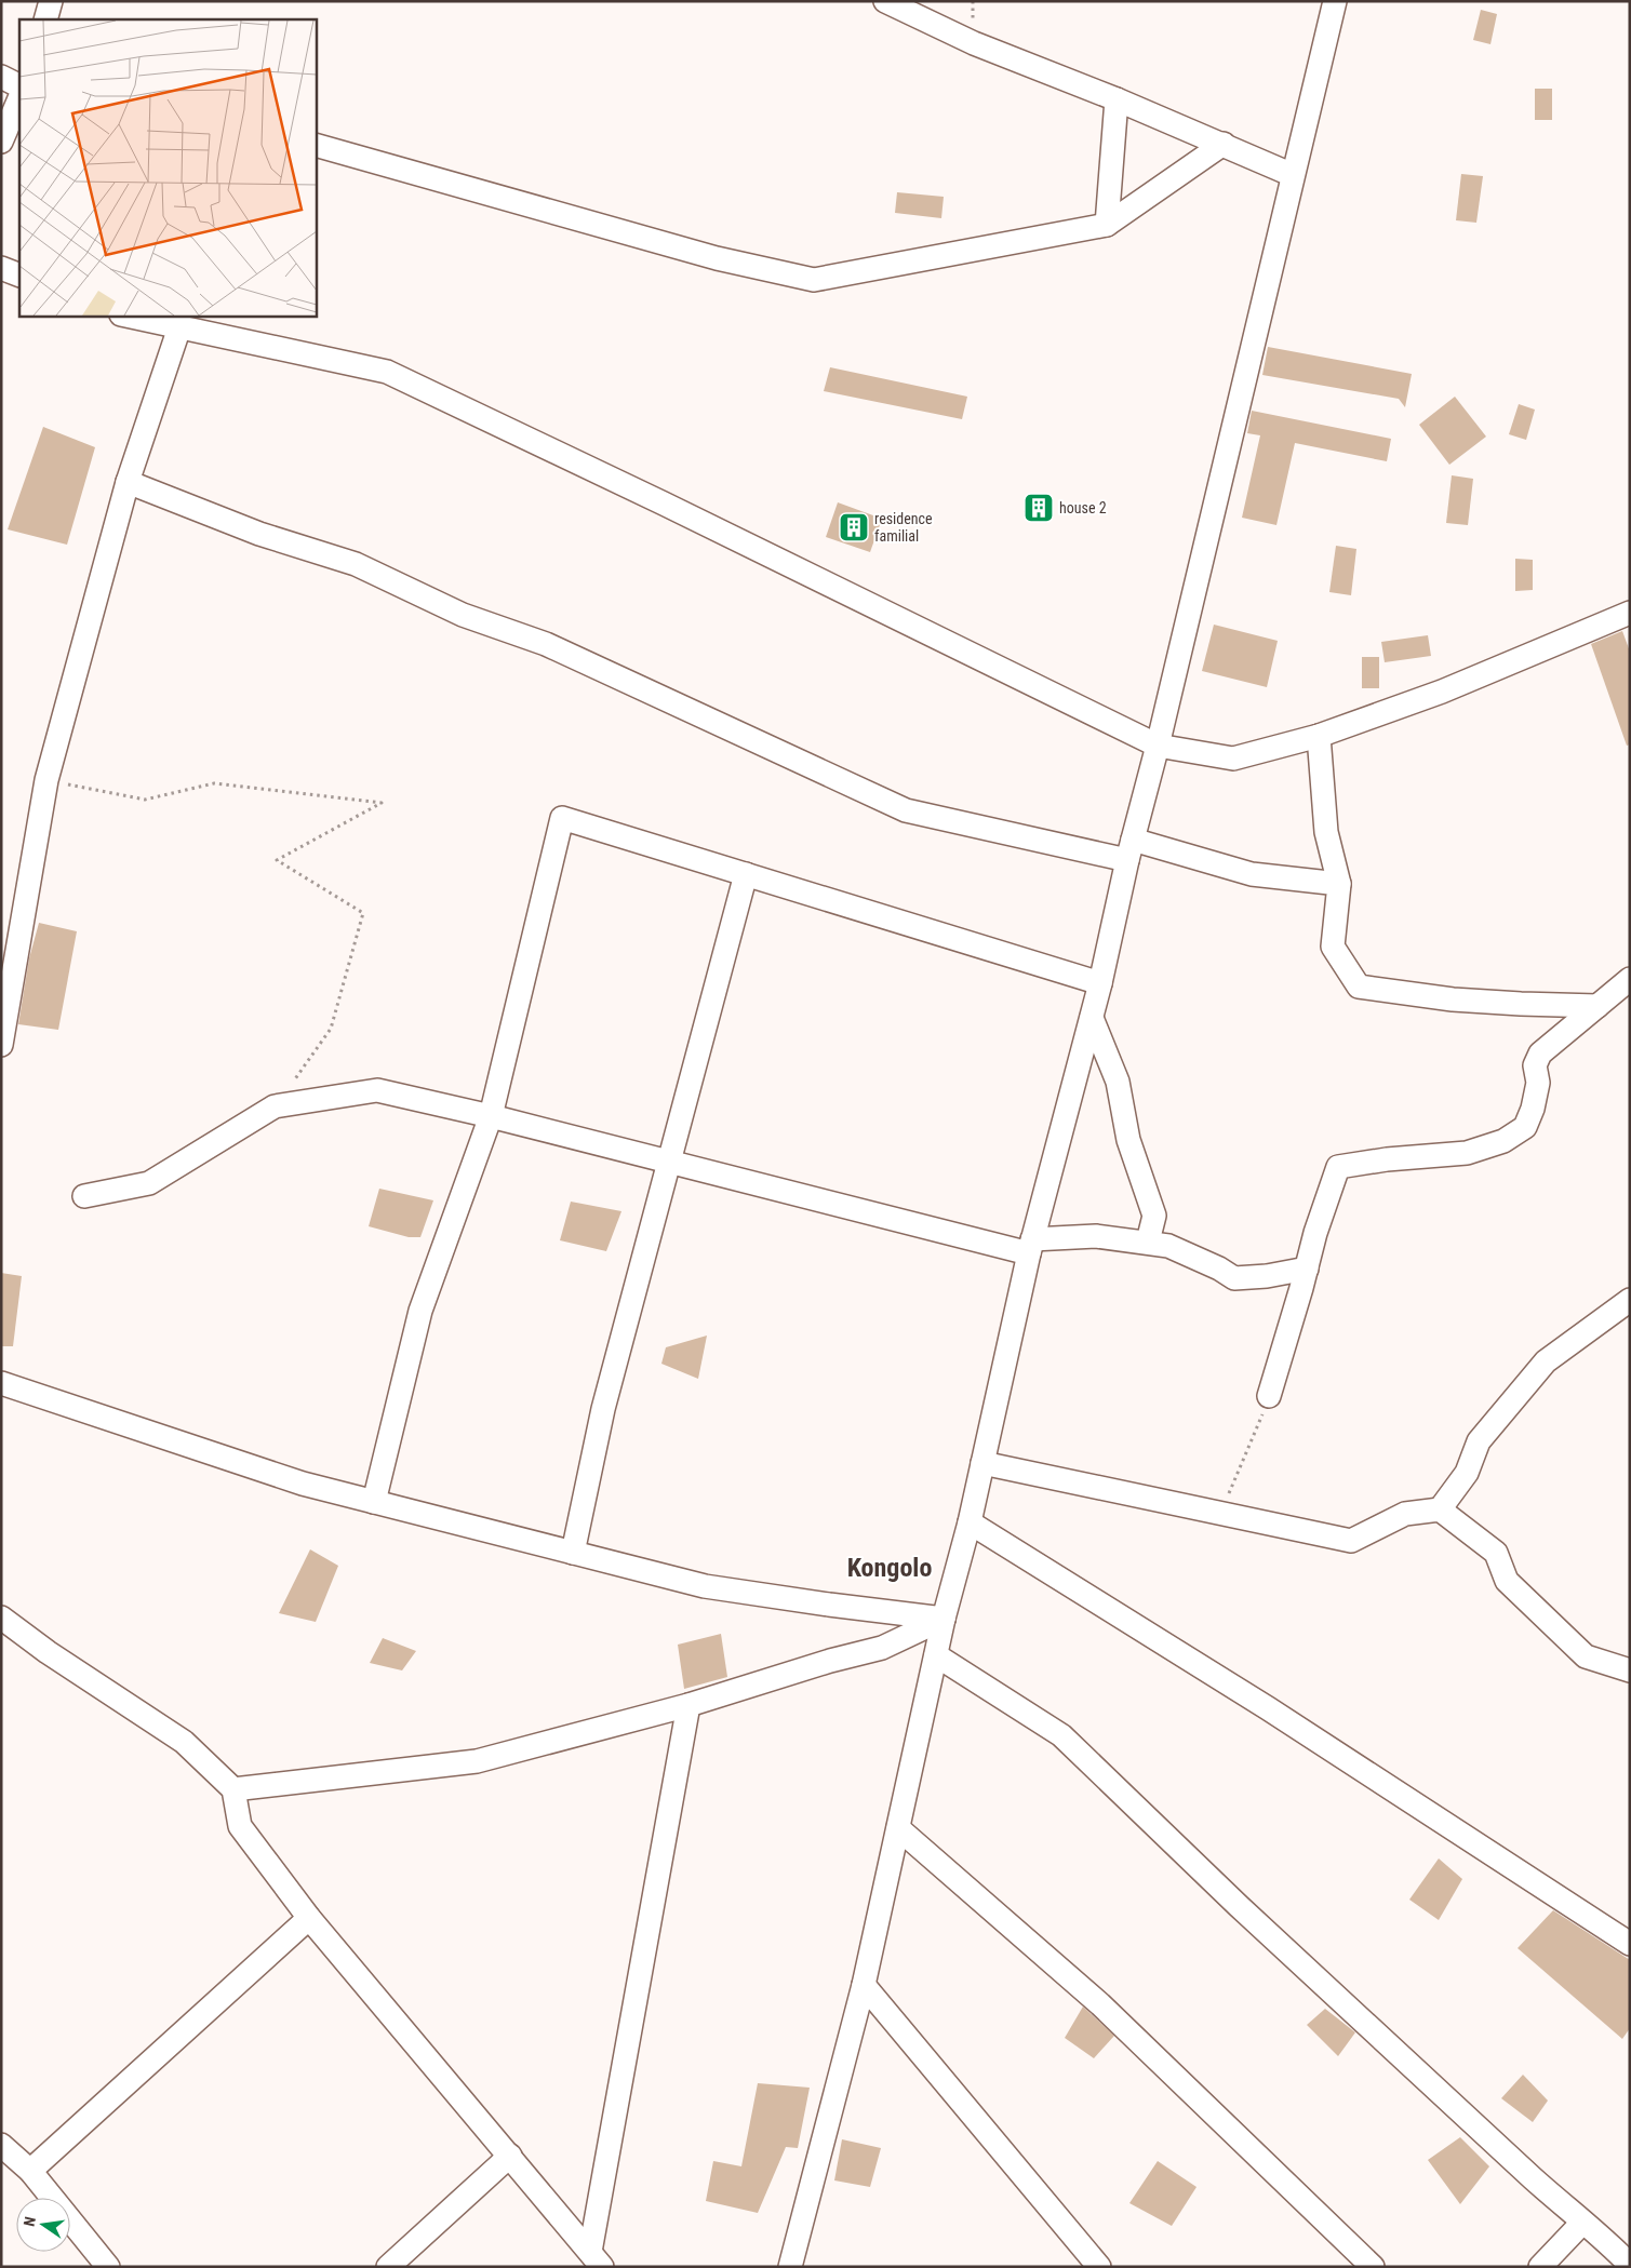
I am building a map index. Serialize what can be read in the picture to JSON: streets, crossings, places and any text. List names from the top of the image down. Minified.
{"districts":["Kongolo"],"places":{"building":["house 2","residence familial"]},"north":"left"}
